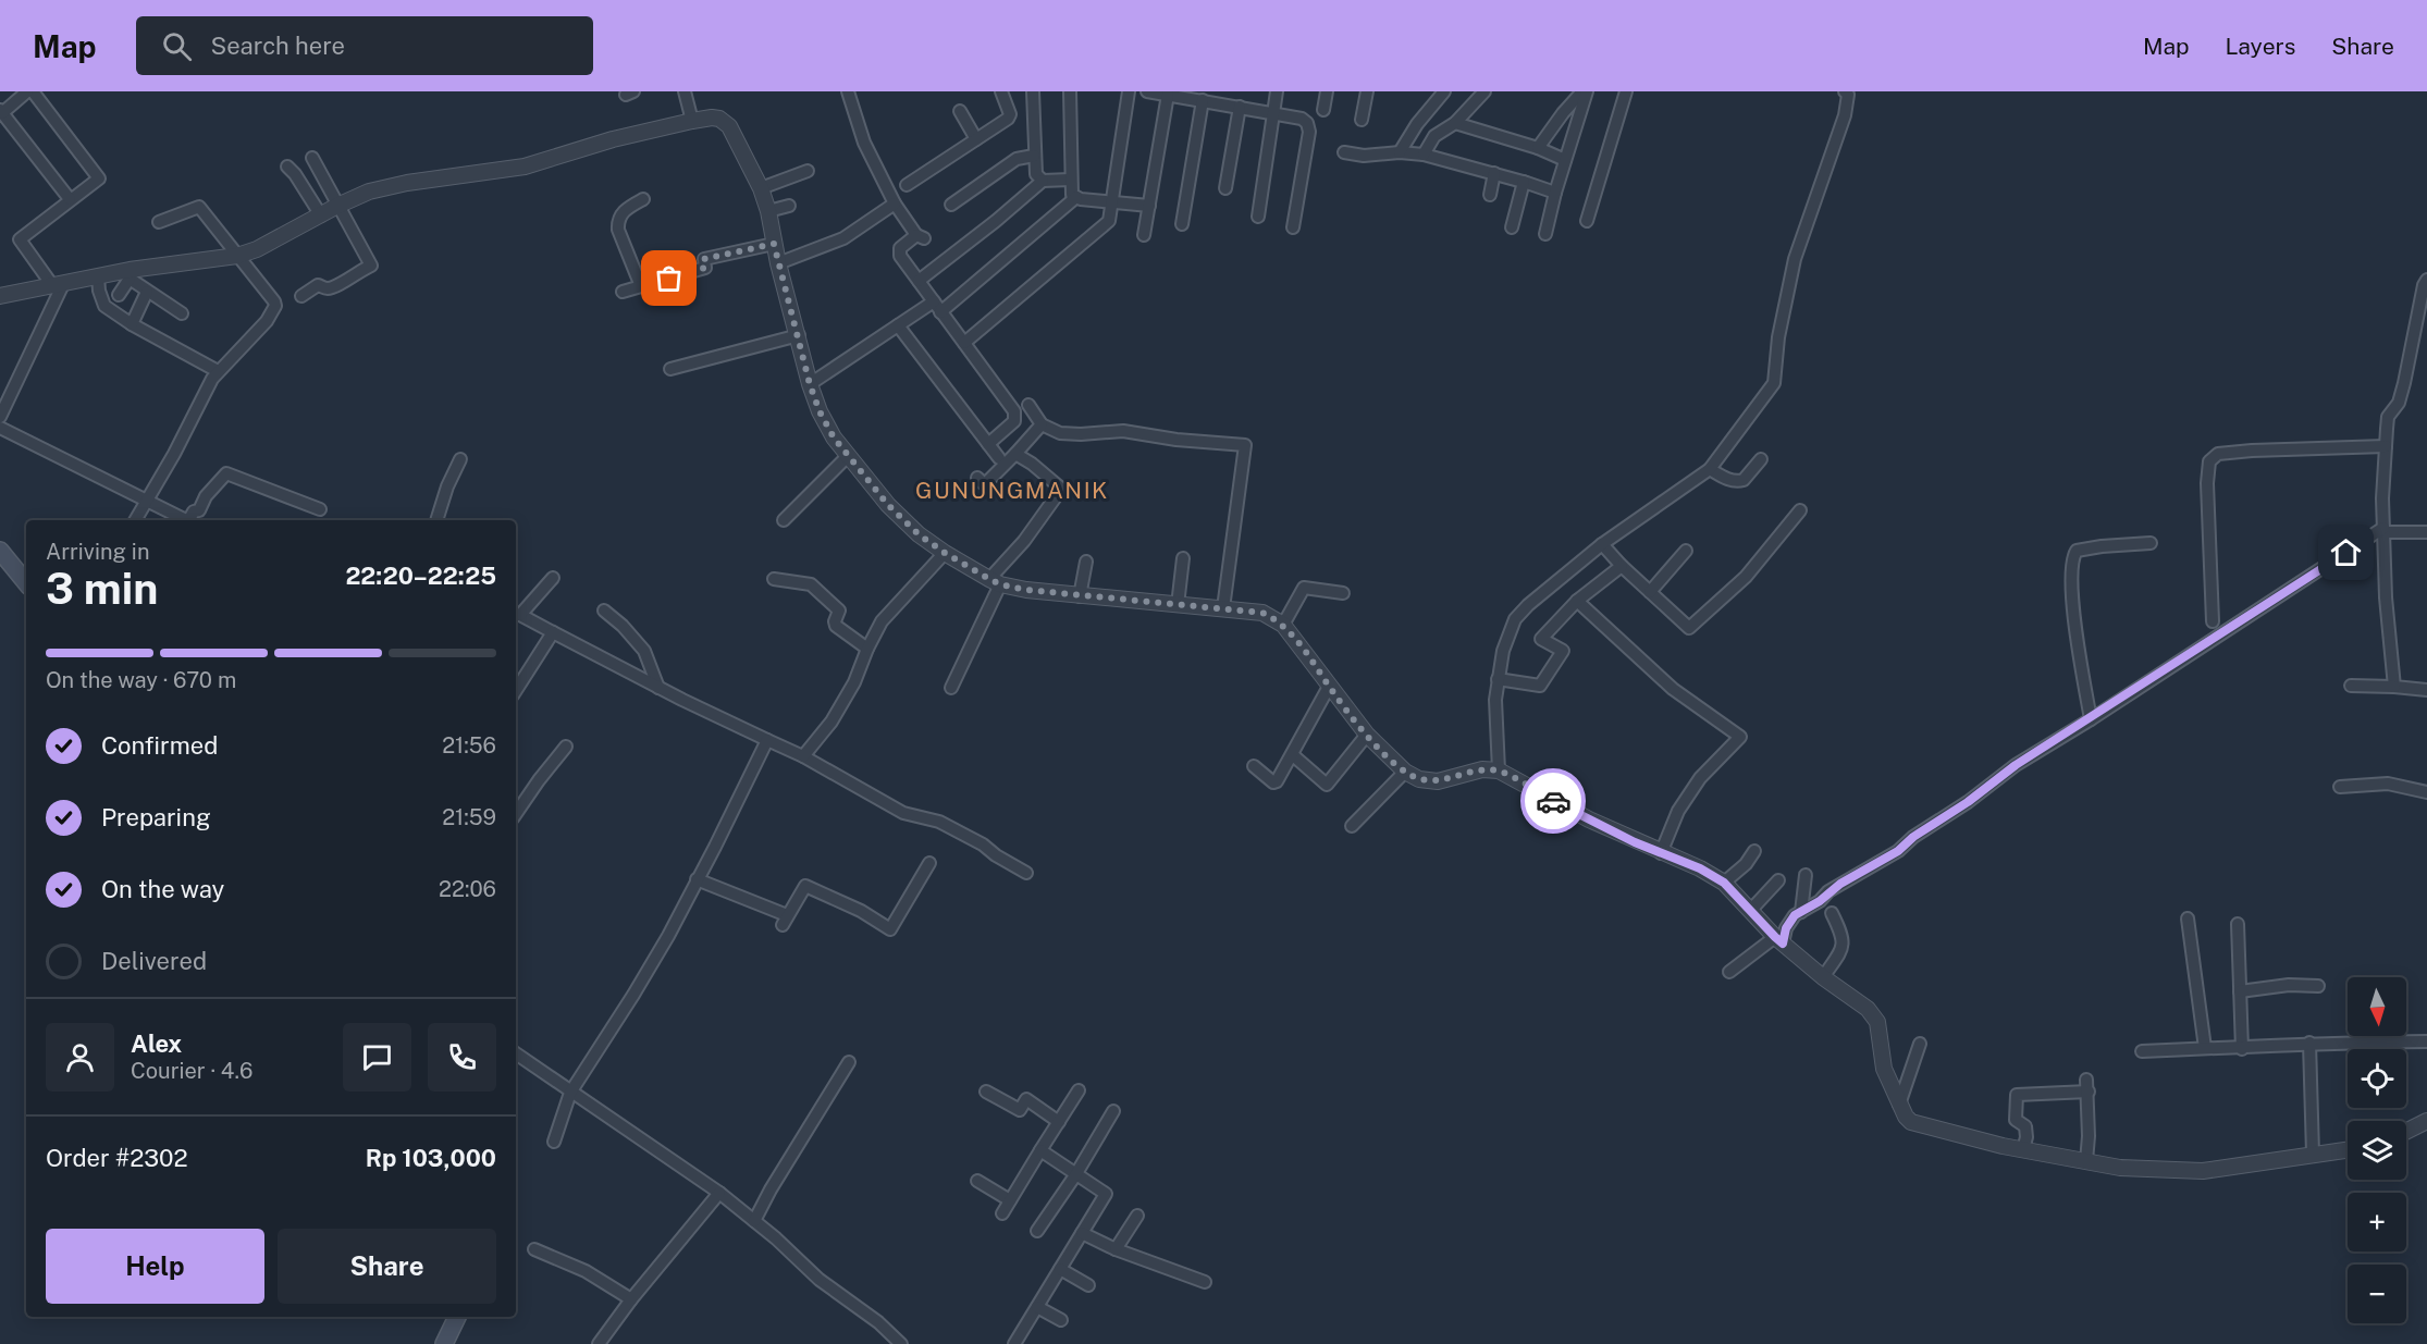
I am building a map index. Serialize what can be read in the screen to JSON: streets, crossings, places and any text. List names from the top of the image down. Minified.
{"districts":["GUNUNGMANIK"],"north":"bottom","page":{"header":"Map","search":"Search here","nav":["Map","Layers","Share"],"heading":["3 min","Arriving in","22:20–22:25"],"panel":["Alex","Courier · 4.6","Order #2302","Rp 103,000"],"bar":"On the way · 670 m","list":[["Confirmed","21:56"],["Preparing","21:59"],["On the way","22:06"],"Delivered"],"map_buttons":["+","−"],"buttons":["Help","Share"]}}
